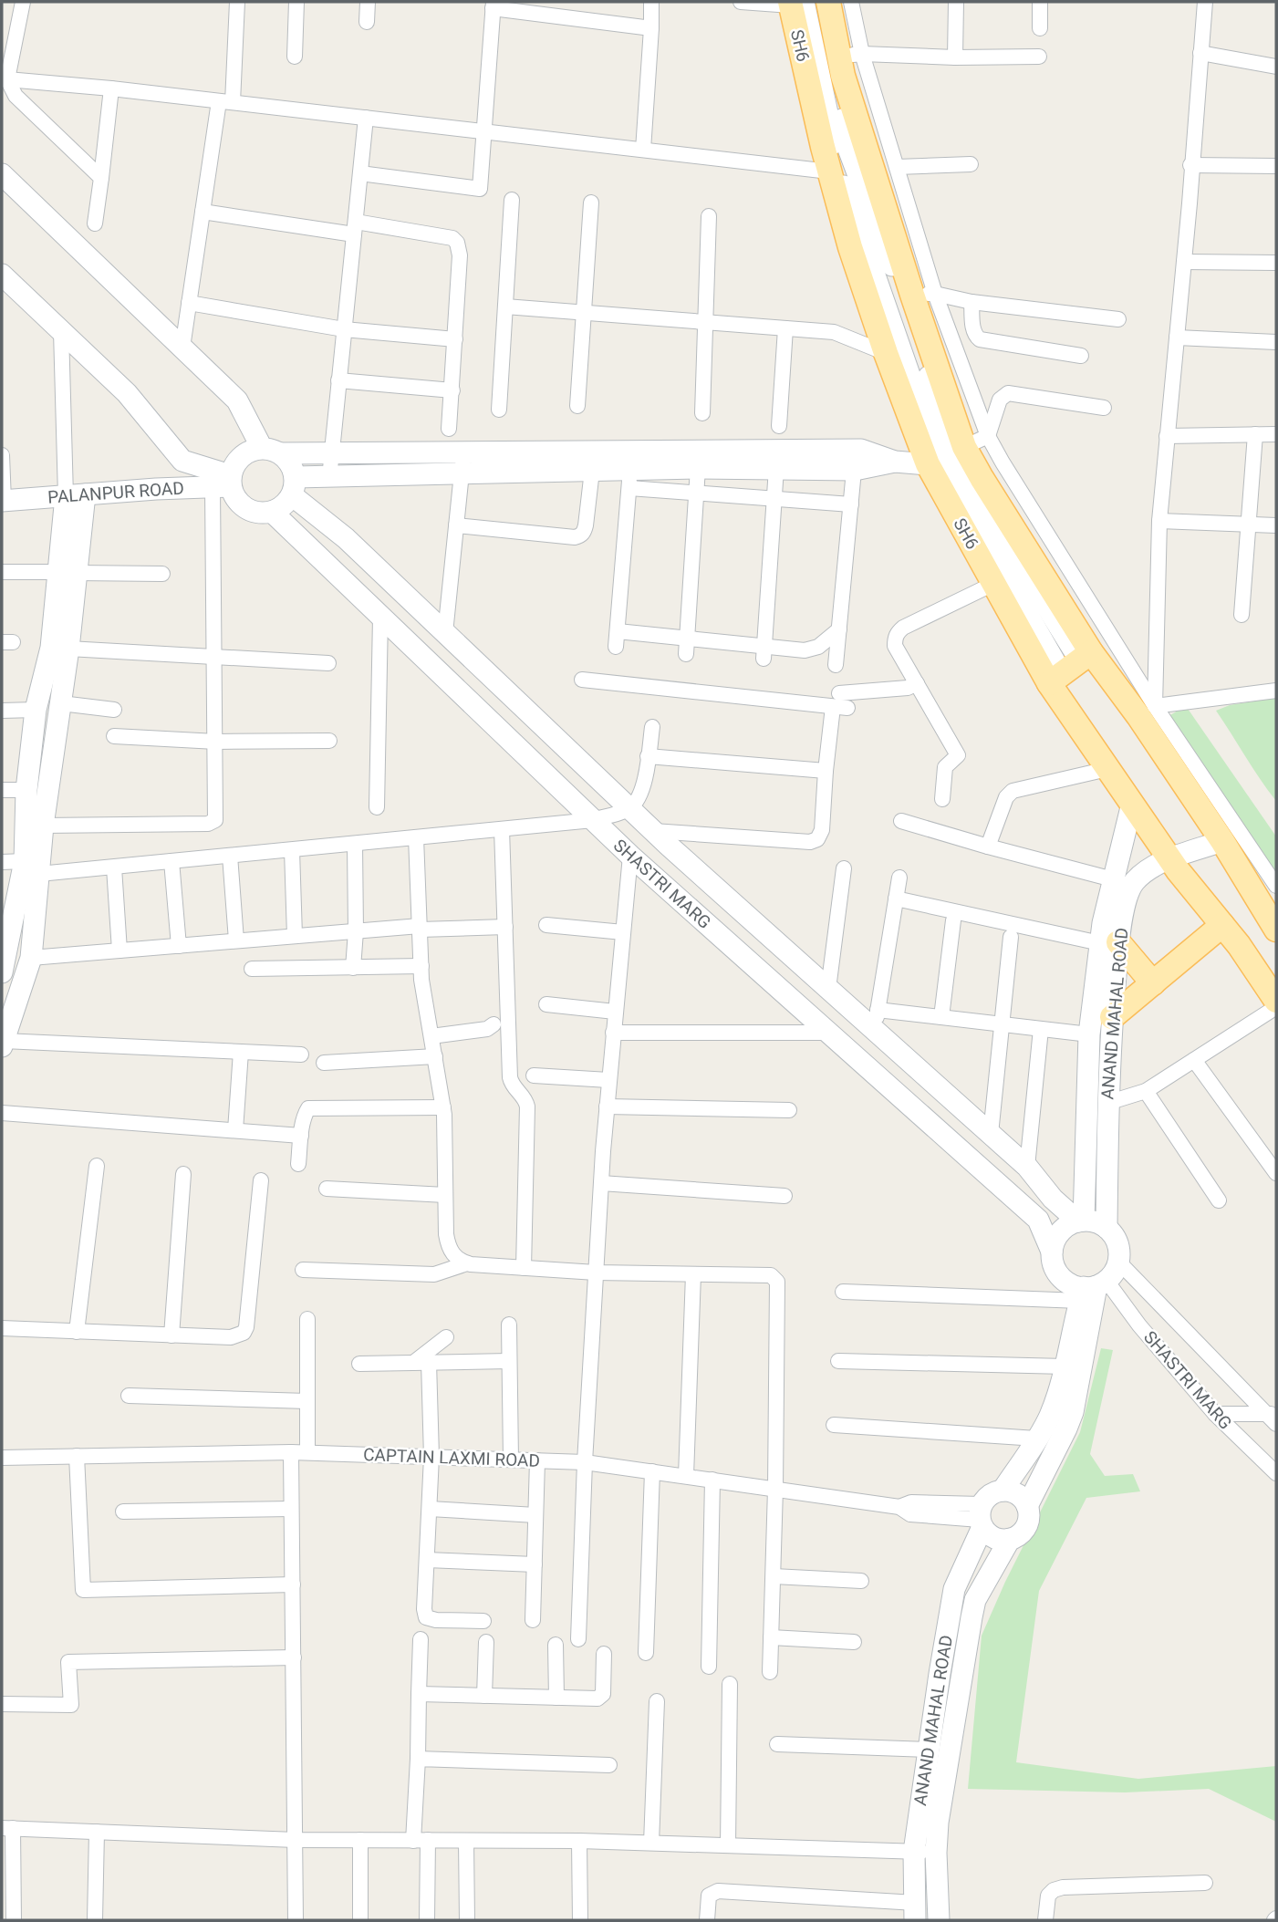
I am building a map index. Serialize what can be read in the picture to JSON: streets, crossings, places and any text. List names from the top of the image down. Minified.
{"streets":{"main road":["SH6"],"street":["PALANPUR ROAD","SHASTRI MARG","ANAND MAHAL ROAD","CAPTAIN LAXMI ROAD"]},"crossings":[["SH6","ANAND MAHAL ROAD"],["PALANPUR ROAD","SHASTRI MARG"],["SHASTRI MARG","ANAND MAHAL ROAD"],["ANAND MAHAL ROAD","CAPTAIN LAXMI ROAD"]]}
